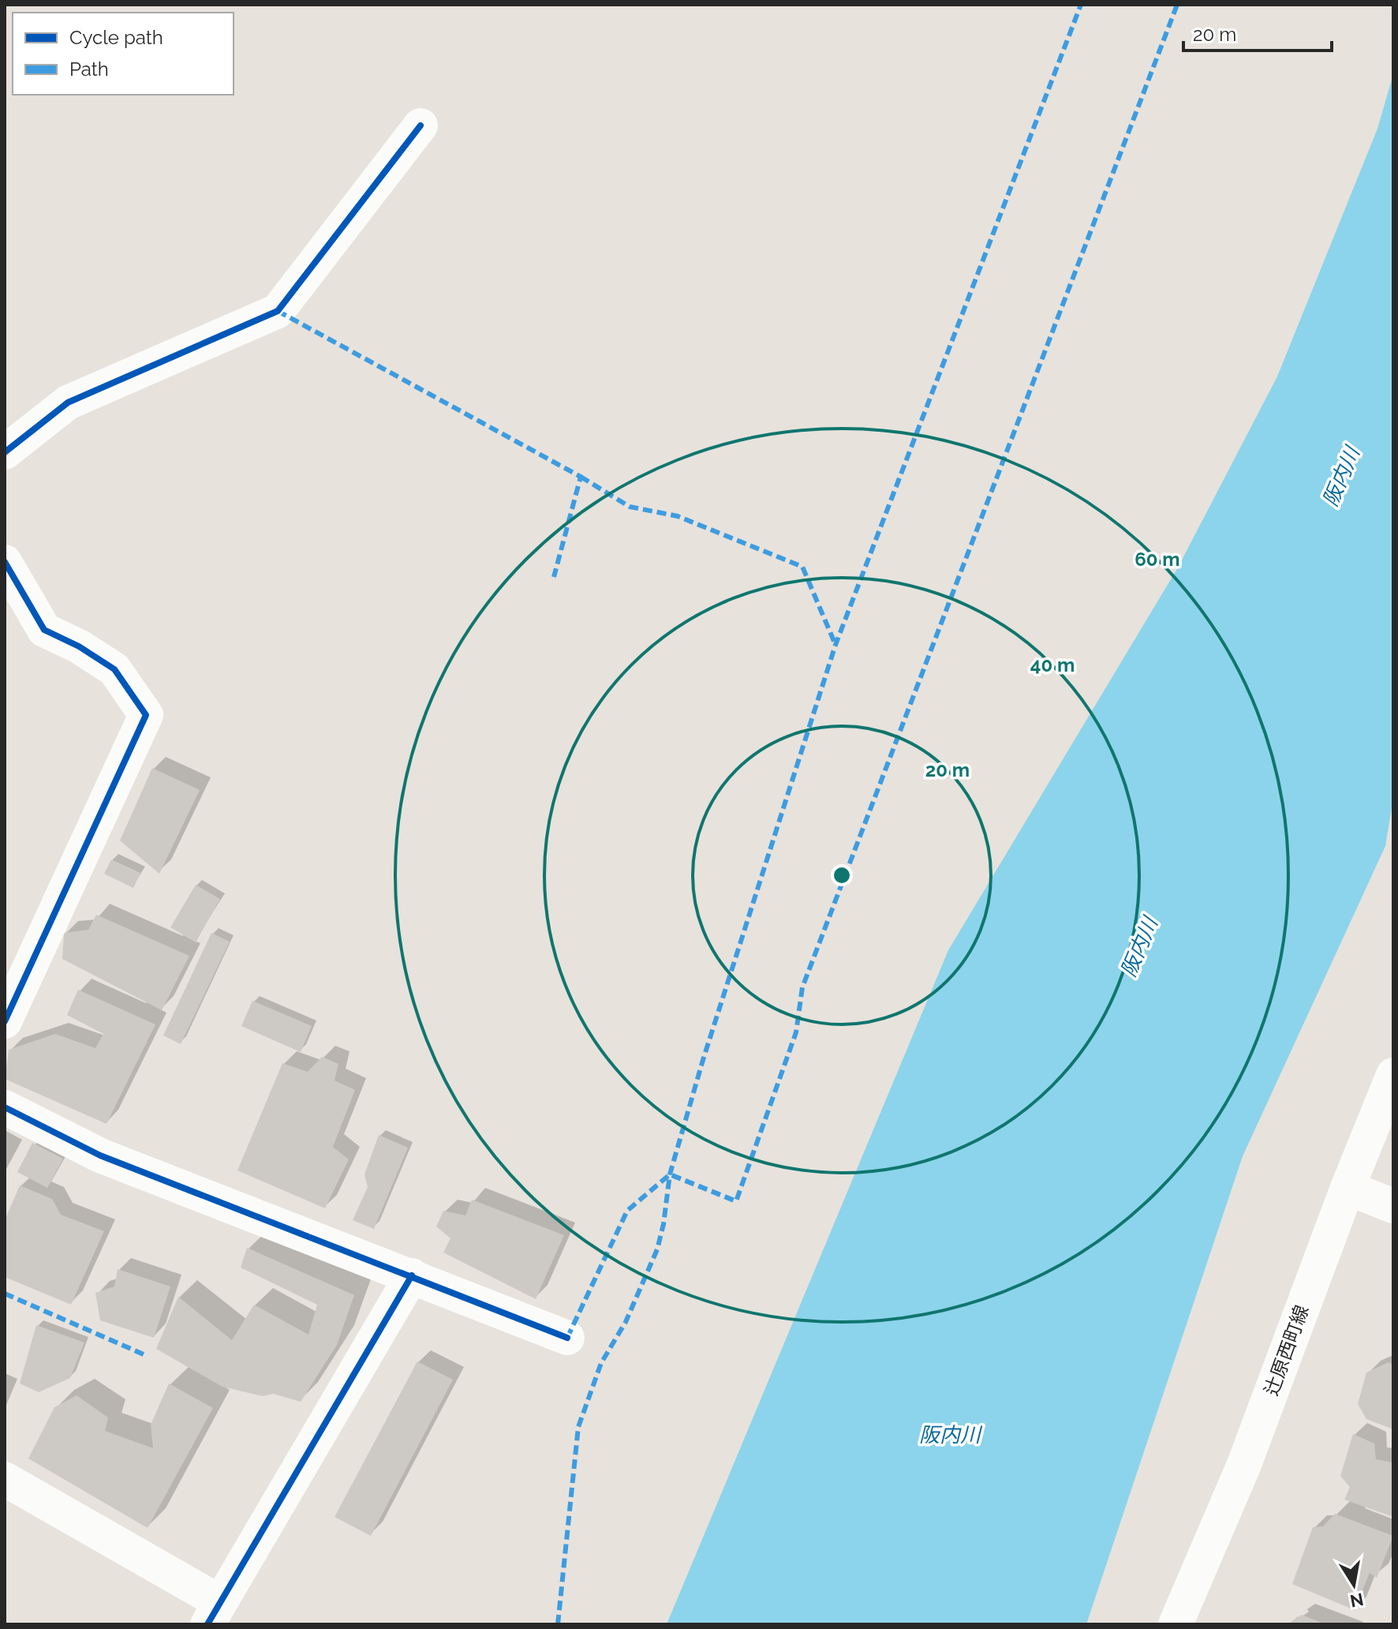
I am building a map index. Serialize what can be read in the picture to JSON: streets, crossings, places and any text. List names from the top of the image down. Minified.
{"streets":{"street":["辻原西町線"]},"water":["阪内川"],"legend":["Cycle path","Path"],"scale_bar":"20 m","north":"bottom","rings":["60 m","40 m","20 m"]}
